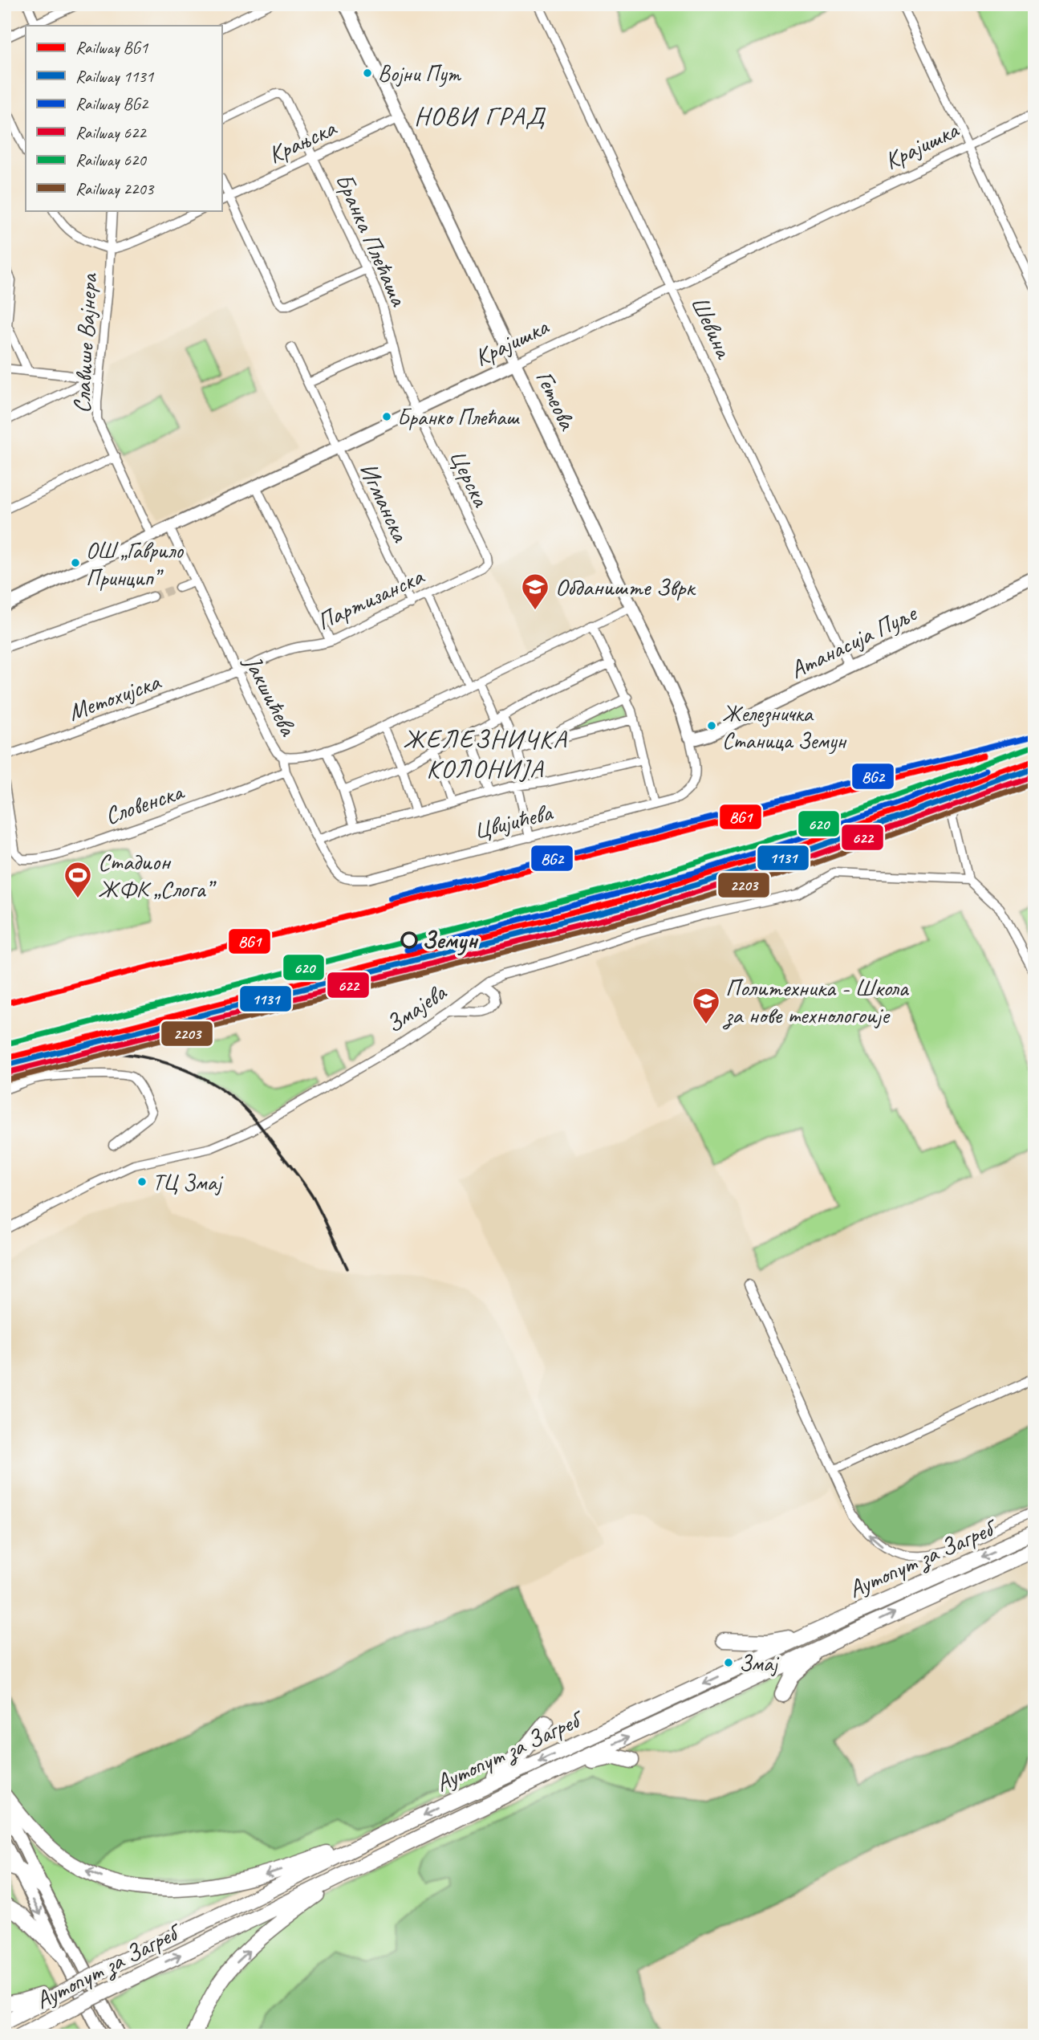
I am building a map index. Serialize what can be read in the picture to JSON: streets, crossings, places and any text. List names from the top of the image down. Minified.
{"streets":{"highway":["Аутопут за Загреб"],"main road":["Крајишка","Гетеова","Атанасија Пуље"],"street":["Крањска","Бранка Плећаша","Шевина","Славише Вајнера","Церска","Игманска","Партизанска","Јакшићева","Метохијска","Словенска","Цвијићева","Змајева"]},"crossings":[["Крањска","Бранка Плећаша"],["Крањска","Гетеова"],["Крајишка","Бранка Плећаша"],["Крајишка","Шевина"],["Крајишка","Славише Вајнера"],["Крајишка","Гетеова"],["Крајишка","Церска"],["Крајишка","Игманска"],["Крајишка","Јакшићева"],["Бранка Плећаша","Церска"],["Шевина","Атанасија Пуље"],["Гетеова","Атанасија Пуље"],["Гетеова","Цвијићева"],["Церска","Партизанска"],["Игманска","Партизанска"],["Партизанска","Јакшићева"],["Партизанска","Метохијска"],["Јакшићева","Метохијска"],["Јакшићева","Словенска"],["Јакшићева","Цвијићева"]],"districts":["НОВИ ГРАД","ЖЕЛЕЗНИЧКА КОЛОНИЈА"],"places":{"other":["Војни Пут","Бранко Плећаш","ОШ „Гаврило Принцип”","Железничка Станица Земун","Земун","ТЦ Змај","Змај"],"school or university":["Обданиште Зврк","Политехника - Школа за нове технологоије"],"sports":["Стадион ЖФК „Слога”"]},"lines":["rail line BG2","rail line 620","rail line BG1","rail line 1131","rail line 622","rail line 2203"],"legend":["Railway BG1","Railway 1131","Railway BG2","Railway 622","Railway 620","Railway 2203"]}
